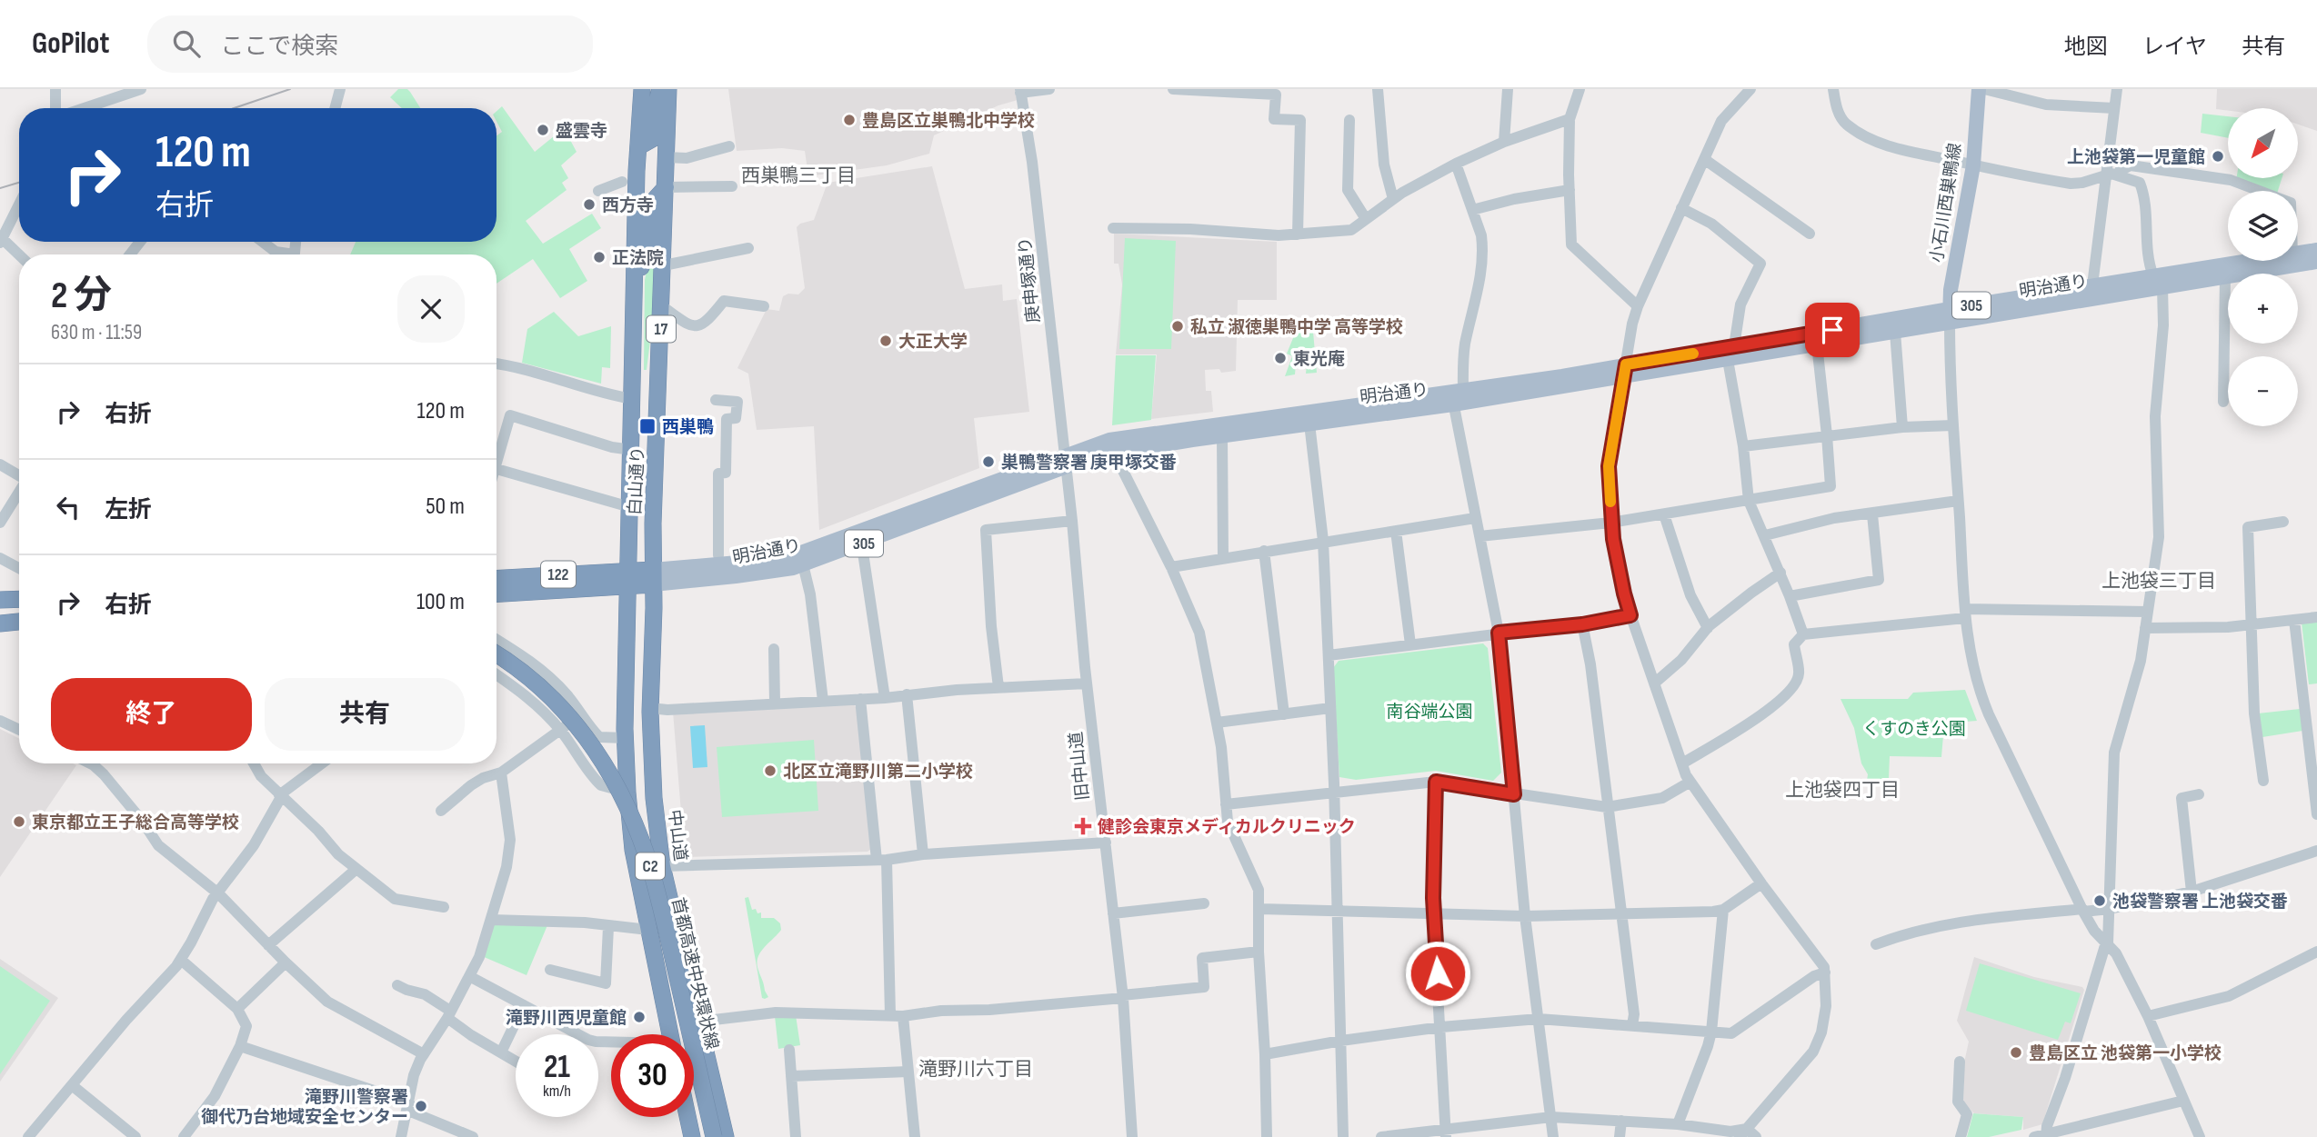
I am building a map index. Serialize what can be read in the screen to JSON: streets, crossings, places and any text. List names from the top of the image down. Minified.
{"streets":{"highway":["明治通り","17","白山通り","122","中山道","C2","首都高速中央環状線"],"main road":["小石川西巣鴨線","305"],"street":["庚申塚通り","旧中山道"]},"crossings":[["小石川西巣鴨線","明治通り"],["庚申塚通り","明治通り"],["庚申塚通り","旧中山道"],["明治通り","17"],["明治通り","白山通り"],["明治通り","旧中山道"],["17","白山通り"],["白山通り","中山道"]],"districts":["西巣鴨三丁目","上池袋三丁目","上池袋四丁目","滝野川六丁目"],"parks":["南谷端公園","くすのき公園"],"places":{"other":["豊島区立巣鴨北中学校","盛雲寺","上池袋第一児童館","西方寺","正法院","私立 淑徳巣鴨中学 高等学校","大正大学","東光庵","巣鴨警察署 庚甲塚交番","北区立滝野川第二小学校","東京都立王子総合高等学校","池袋警察署 上池袋交番","滝野川西児童館","豊島区立 池袋第一小学校","滝野川警察署 御代乃台地域安全センター"],"transit":["西巣鴨"],"health":["健診会東京メディカルクリニック"]},"north":"bottom left","page":{"header":"GoPilot","search":"ここで検索","nav":["地図","レイヤ","共有"],"map_buttons":["+","−"],"turn":["120 m","右折"],"heading":["2 分","630 m · 11:59"],"list":[{"name":"右折","value":"120 m"},{"name":"左折","value":"50 m"},{"name":"右折","value":"100 m"}],"buttons":["終了","共有"],"speed":"21 km/h","limit":"30"}}
